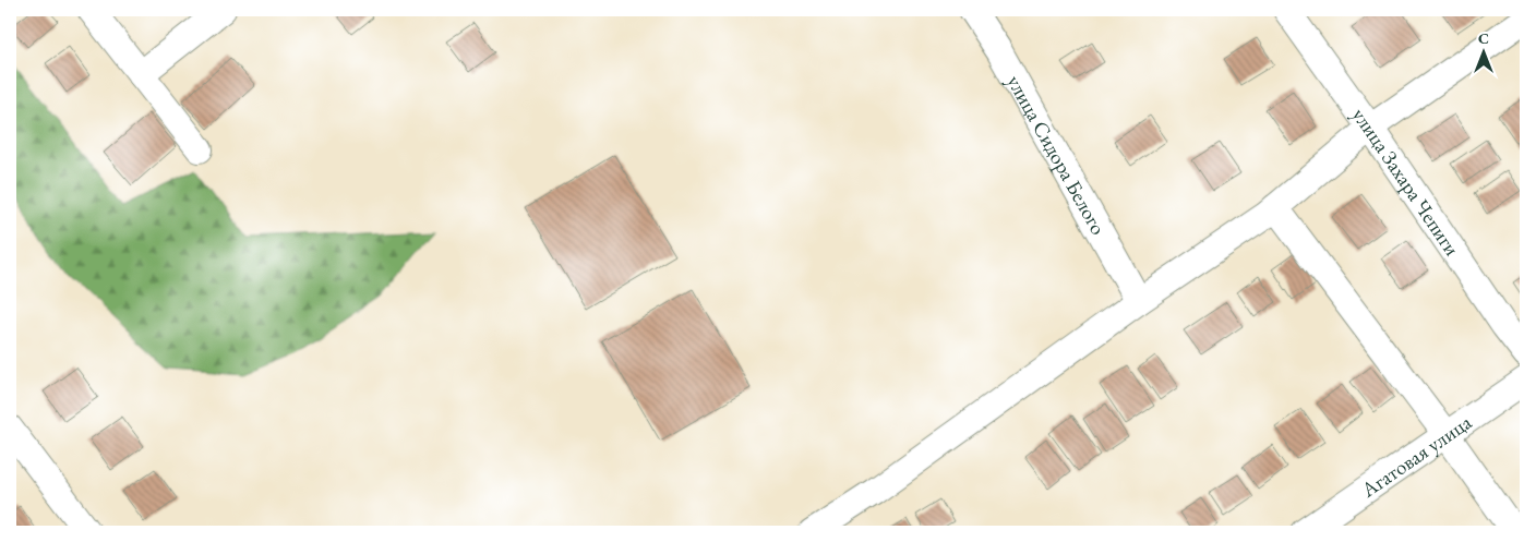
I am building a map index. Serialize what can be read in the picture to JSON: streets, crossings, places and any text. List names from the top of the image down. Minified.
{"streets":{"street":["улица Сидора Белого","улица Захара Чепиги","Агатовая улица"]},"north":"top"}
